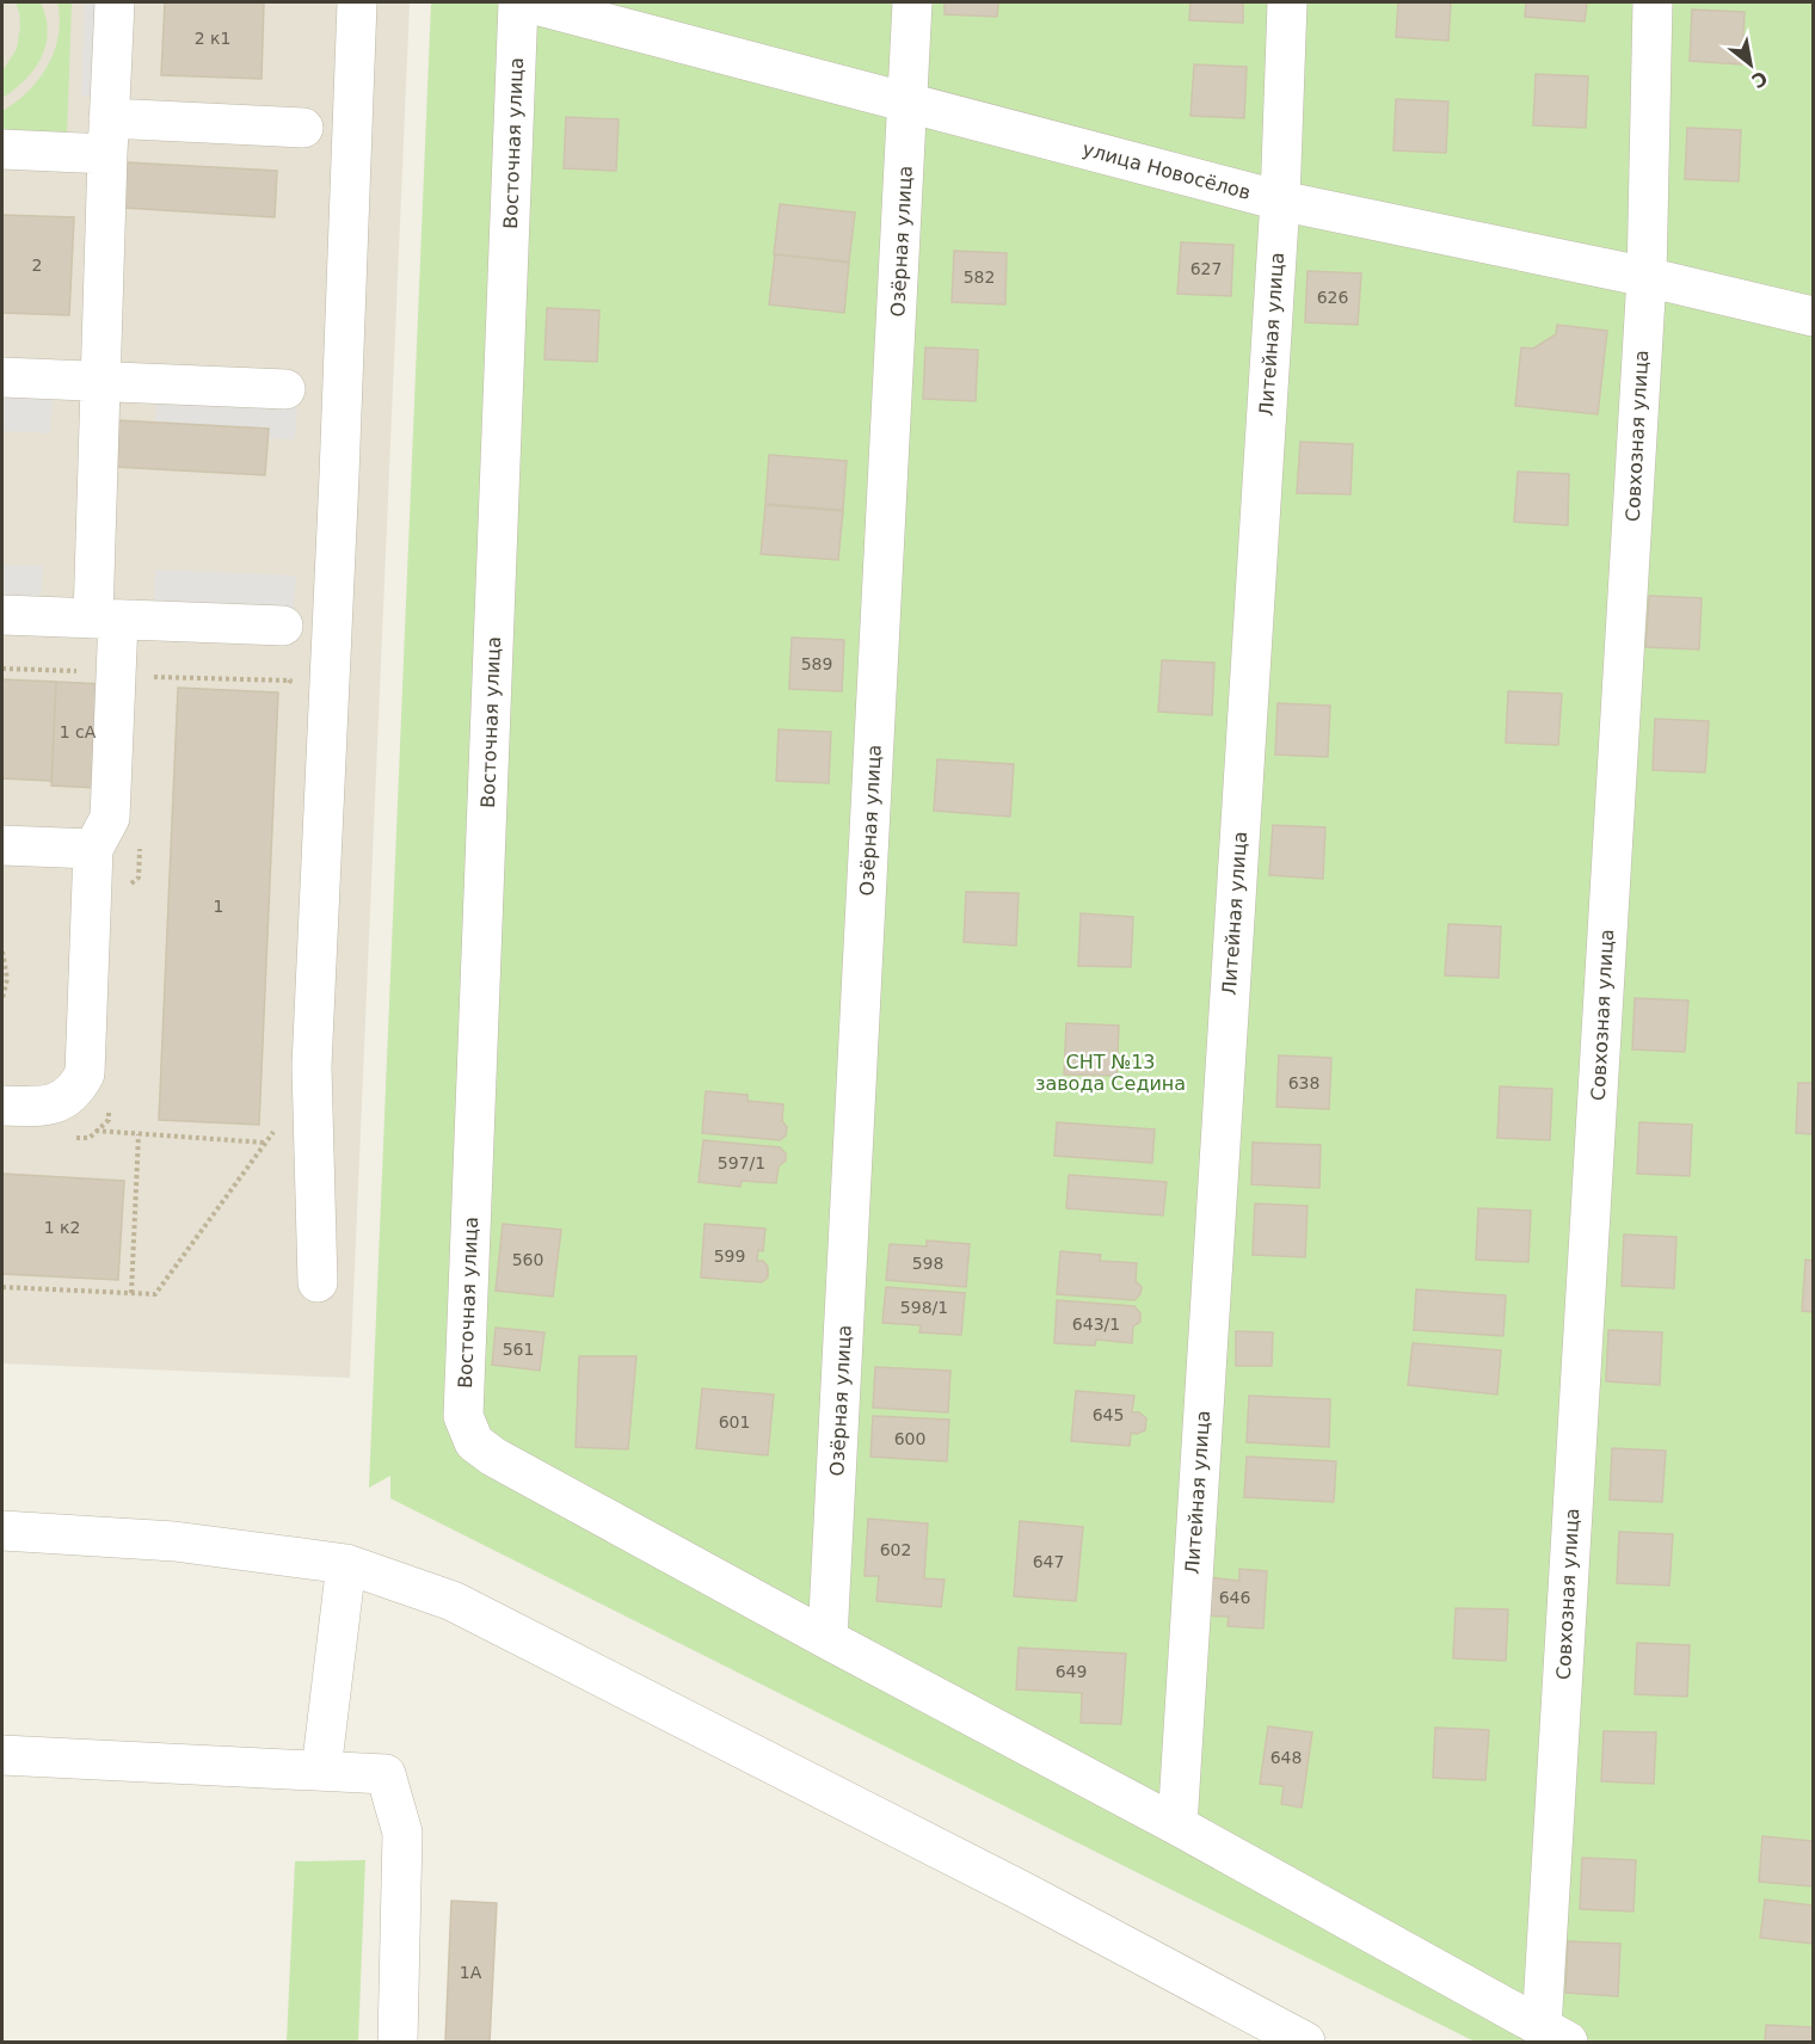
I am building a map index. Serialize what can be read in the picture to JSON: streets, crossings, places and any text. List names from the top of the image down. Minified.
{"streets":{"street":["Восточная улица","улица Новосёлов","Озёрная улица","Литейная улица","Совхозная улица"]},"crossings":[["Восточная улица","Озёрная улица"],["улица Новосёлов","Озёрная улица"],["улица Новосёлов","Литейная улица"],["улица Новосёлов","Совхозная улица"]],"parks":["СНТ №13 завода Седина"],"house_numbers":["2 к1","2","627","582","626","589","1 сА","1","638","597/1","1 к2","599","560","598","598/1","643/1","561","645","601","600","602","647","646","649","648","1А"],"north":"bottom right"}
